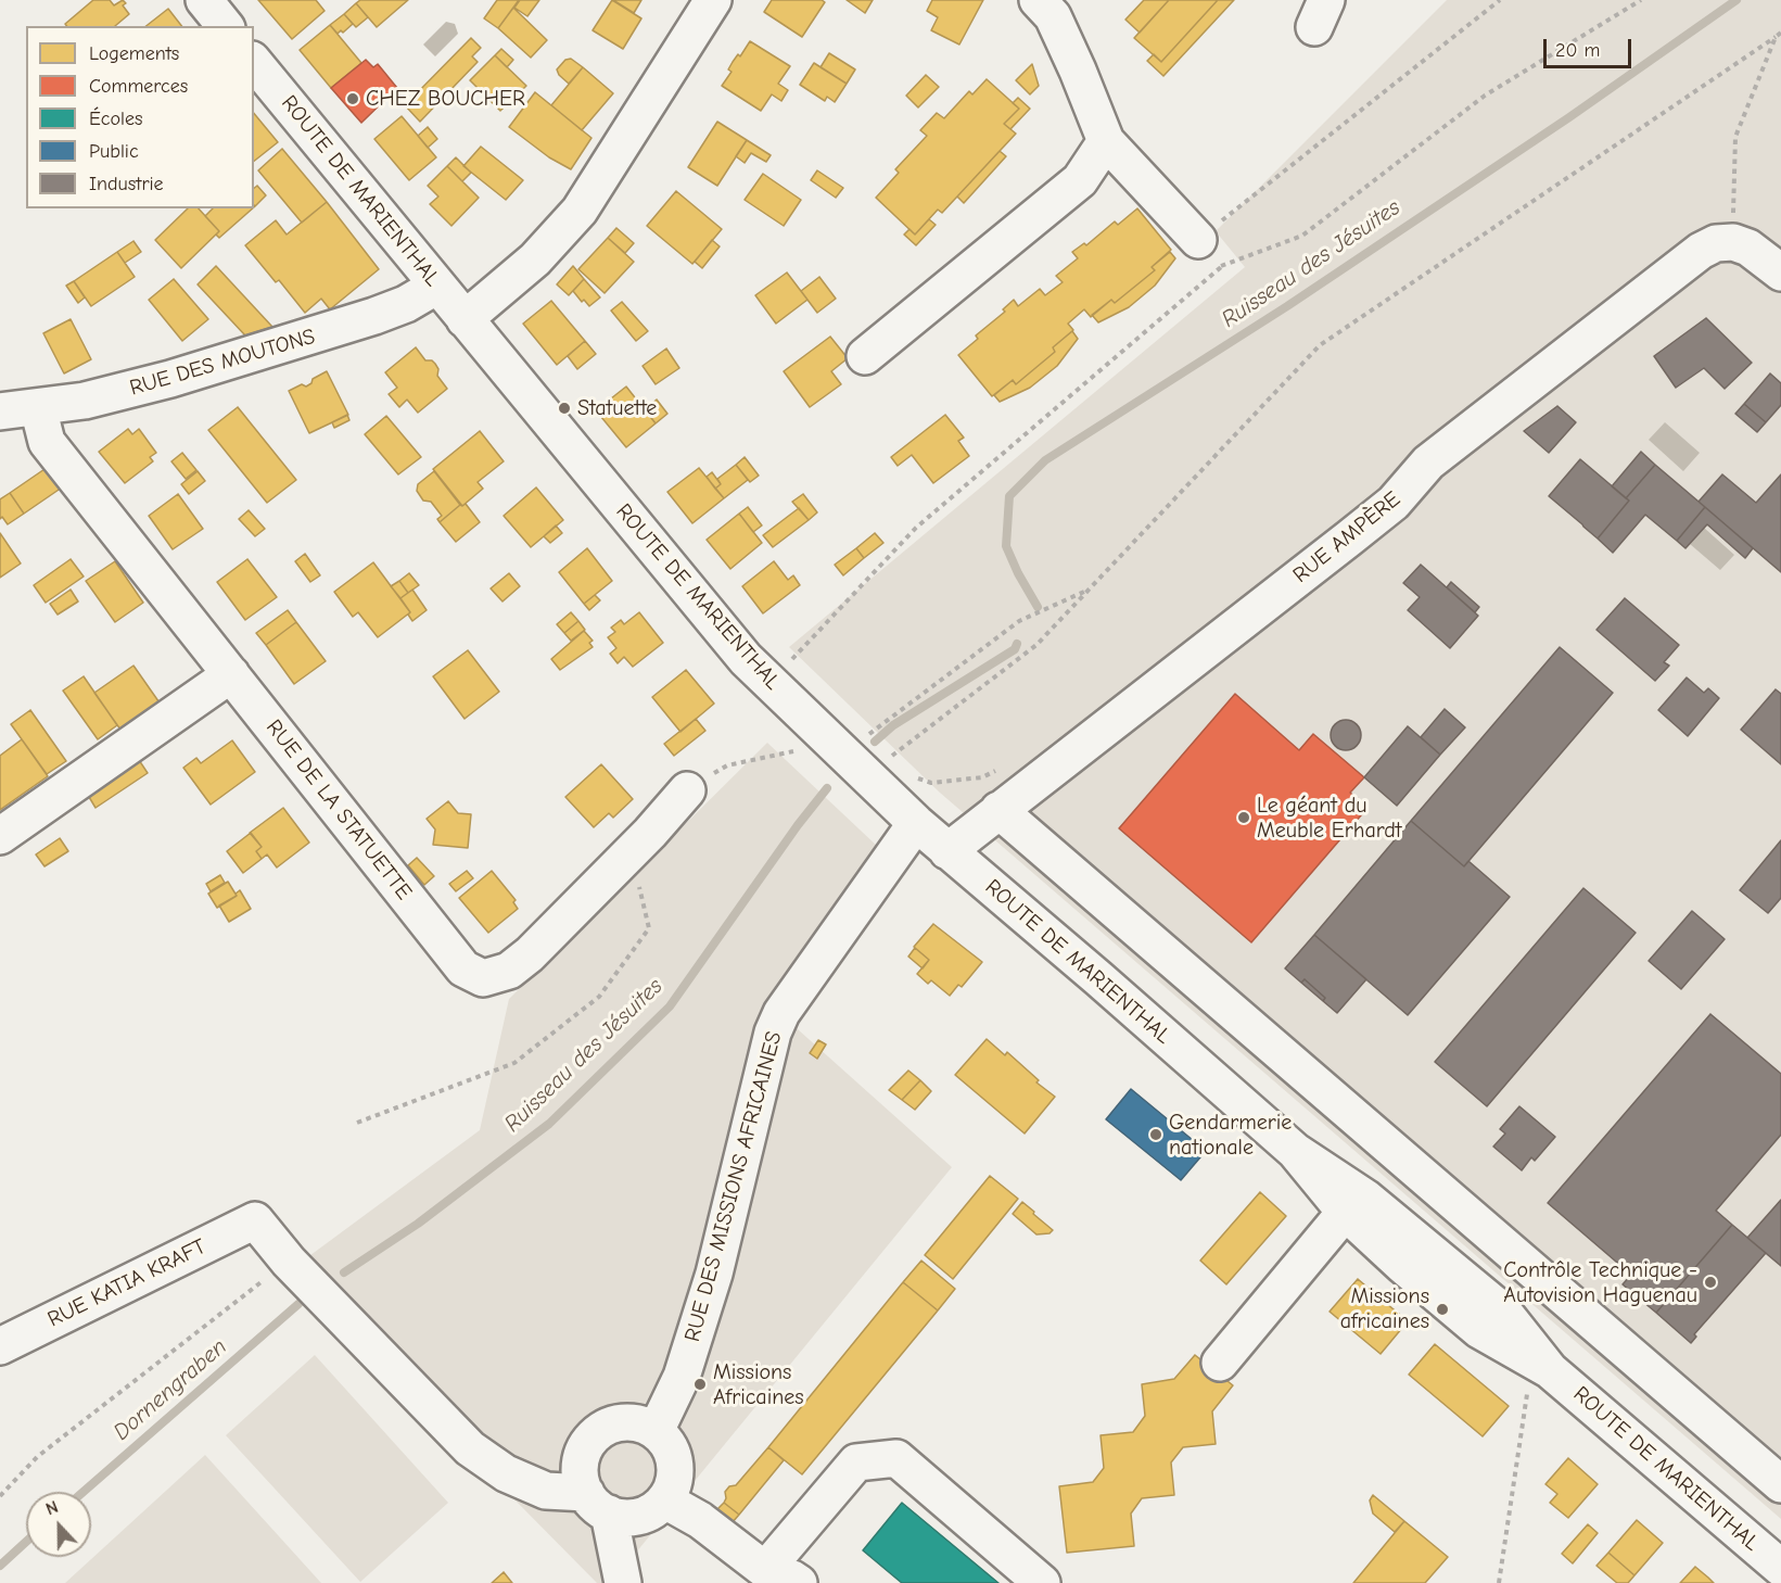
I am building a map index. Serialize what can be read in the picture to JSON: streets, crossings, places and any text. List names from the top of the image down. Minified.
{"streets":{"street":["ROUTE DE MARIENTHAL","RUE DES MOUTONS","RUE AMPÈRE","RUE DE LA STATUETTE","RUE DES MISSIONS AFRICAINES","RUE KATIA KRAFT"]},"crossings":[["ROUTE DE MARIENTHAL","RUE DES MOUTONS"],["ROUTE DE MARIENTHAL","RUE AMPÈRE"],["ROUTE DE MARIENTHAL","RUE DES MISSIONS AFRICAINES"],["RUE DES MOUTONS","RUE DE LA STATUETTE"]],"water":["Ruisseau des Jésuites","Dornengraben"],"places":["CHEZ BOUCHER","Statuette","Le géant du Meuble Erhardt","Gendarmerie nationale","Contrôle Technique - Autovision Haguenau","Missions africaines","Missions Africaines"],"legend":["Logements","Commerces","Écoles","Public","Industrie"],"scale_bar":"20 m","north":"top"}
